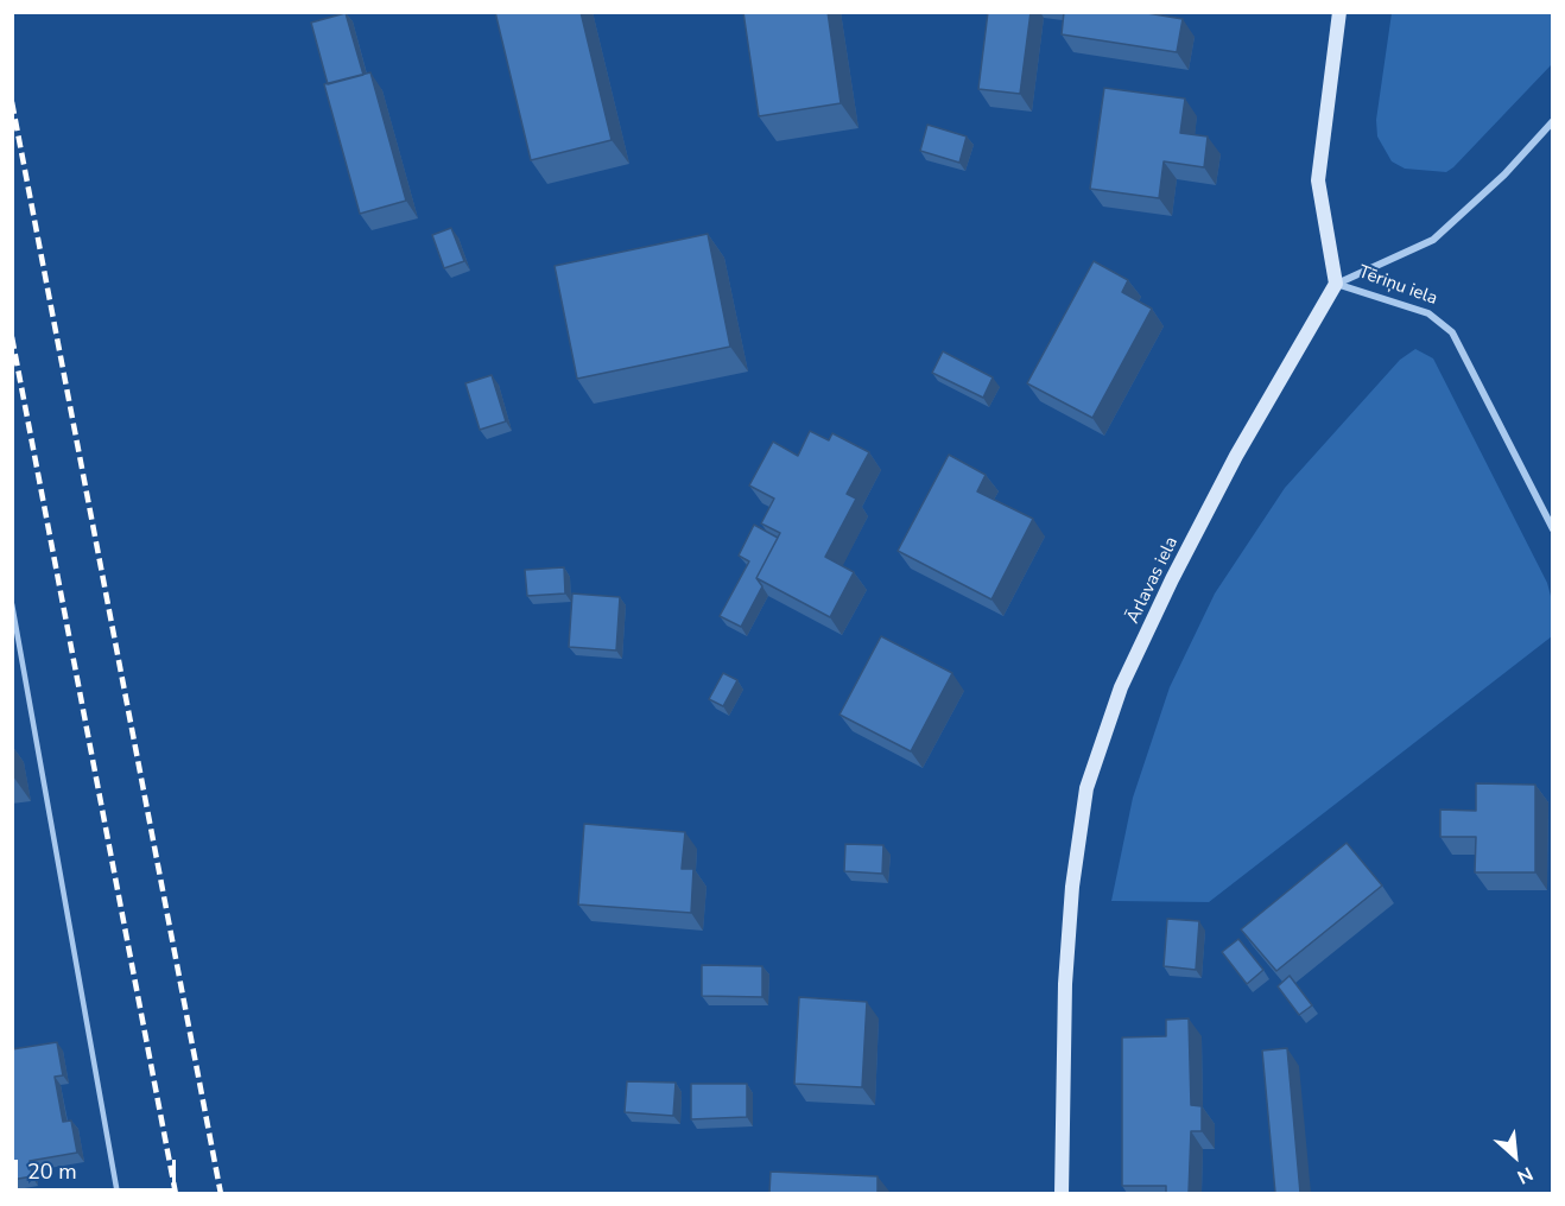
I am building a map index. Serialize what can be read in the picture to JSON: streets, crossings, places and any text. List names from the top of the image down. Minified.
{"streets":{"street":["Tēriņu iela","Ārlavas iela"]},"crossings":[["Tēriņu iela","Ārlavas iela"]],"scale_bar":"20 m","north":"bottom right"}
